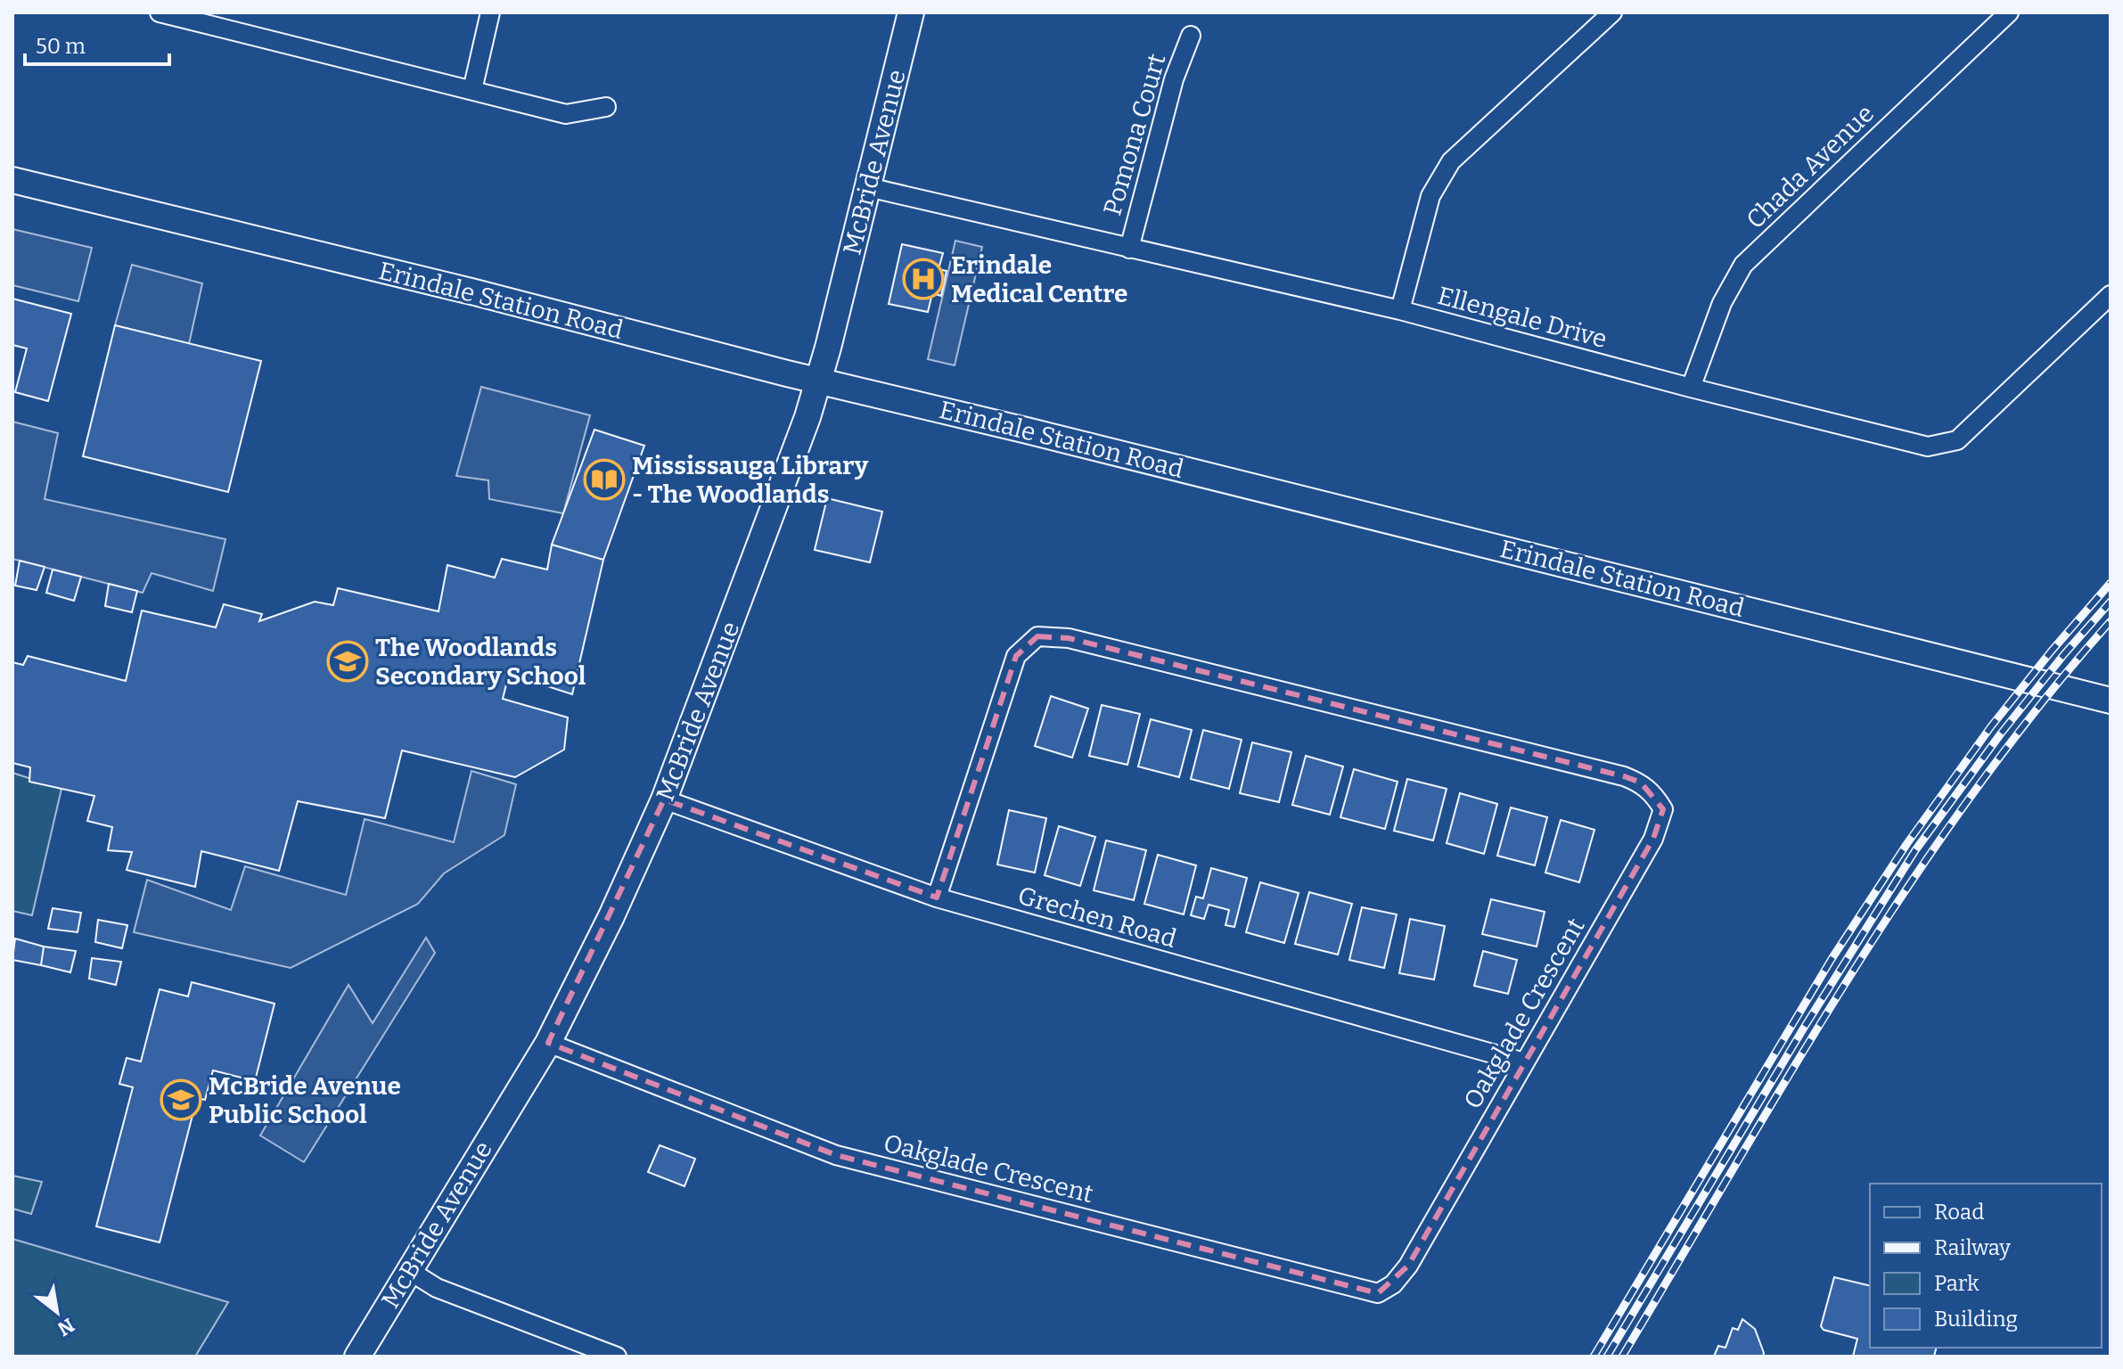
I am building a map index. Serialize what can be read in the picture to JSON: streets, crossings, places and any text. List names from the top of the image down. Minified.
{"streets":{"street":["Pomona Court","McBride Avenue","Chada Avenue","Erindale Station Road","Ellengale Drive","Grechen Road","Oakglade Crescent"]},"crossings":[["Pomona Court","Ellengale Drive"],["McBride Avenue","Erindale Station Road"],["McBride Avenue","Ellengale Drive"],["McBride Avenue","Grechen Road"],["McBride Avenue","Oakglade Crescent"],["Chada Avenue","Ellengale Drive"],["Grechen Road","Oakglade Crescent"]],"places":{"hospital":["Erindale Medical Centre"],"library":["Mississauga Library - The Woodlands"],"school or university":["The Woodlands Secondary School","McBride Avenue Public School"]},"legend":["Road","Railway","Park","Building"],"scale_bar":"50 m","north":"bottom right"}
